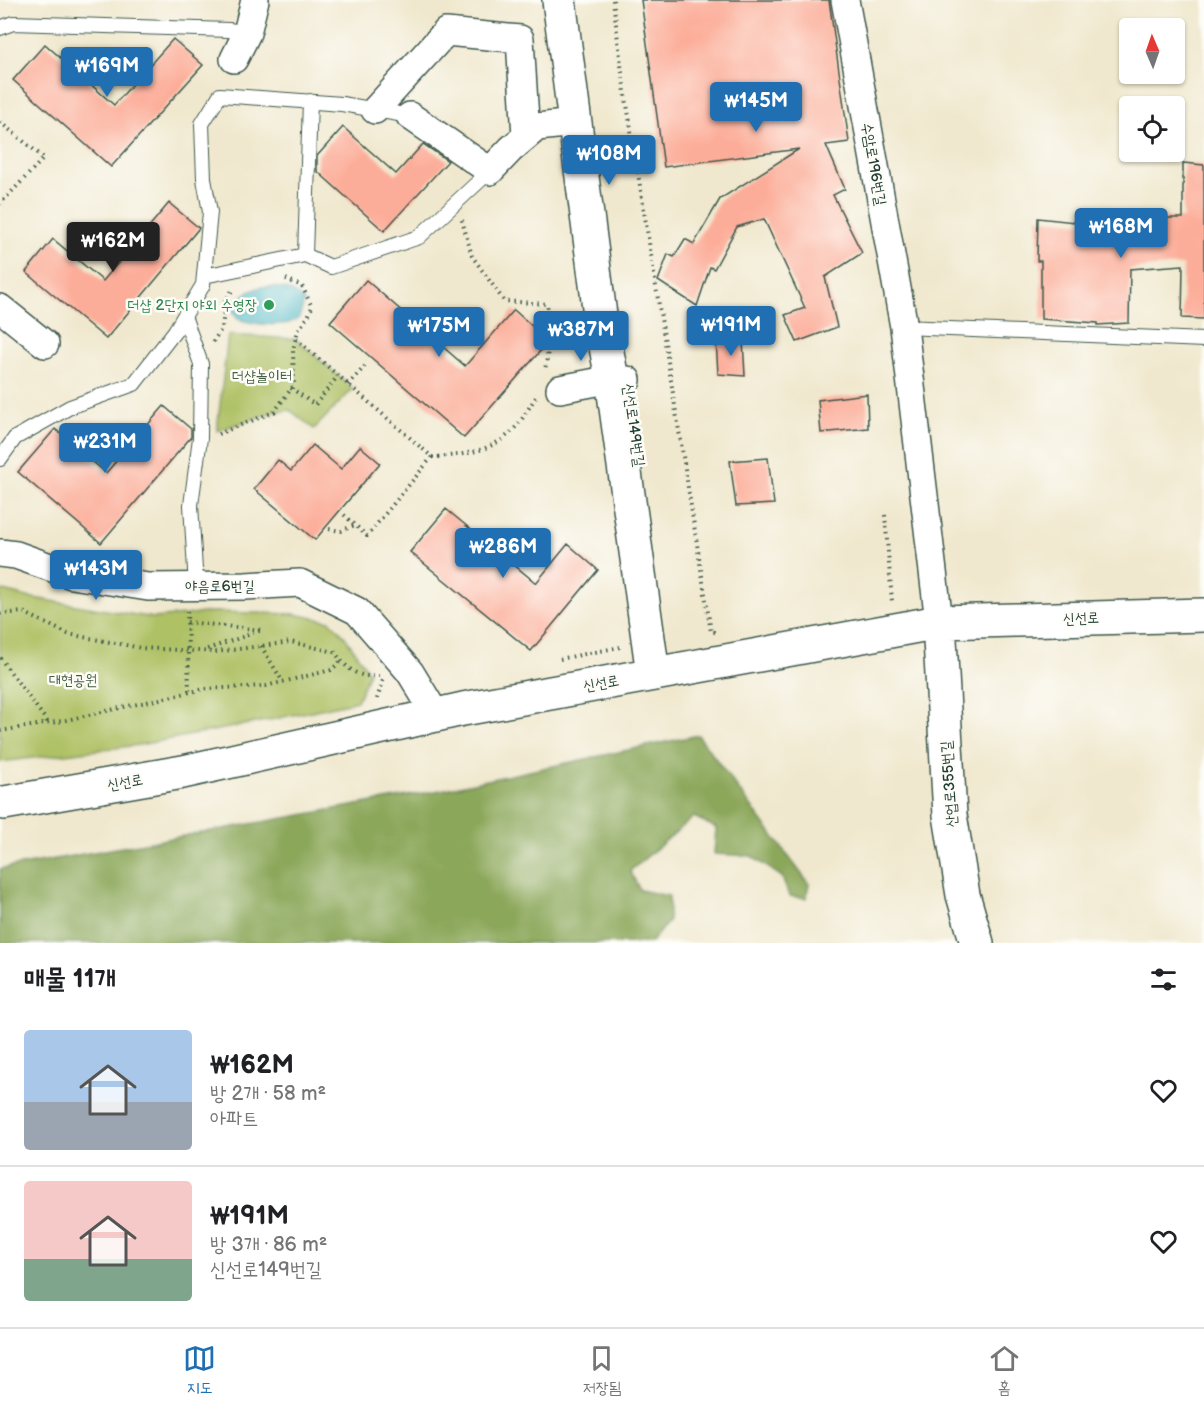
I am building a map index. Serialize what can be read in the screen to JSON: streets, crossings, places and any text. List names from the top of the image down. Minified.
{"streets":{"street":["수암로196번길","신선로149번길","야음로6번길","신선로","산업로355번길"]},"crossings":[["수암로196번길","신선로"],["수암로196번길","산업로355번길"],["신선로149번길","신선로"],["야음로6번길","신선로"],["신선로","산업로355번길"]],"parks":["더샵놀이터","대현공원"],"places":["더샵 2단지 야외 수영장"],"north":"top","page":{"price":["₩169M","₩145M","₩108M","₩168M","₩162M","₩191M","₩175M","₩387M","₩231M","₩286M","₩143M"],"heading":"매물 11개","list":[{"name":"₩162M","note":"방 2개 · 58 m² · 아파트"},{"name":"₩191M","note":"방 3개 · 86 m² · 신선로149번길"}],"tabs":["지도","저장됨","홈"]}}
